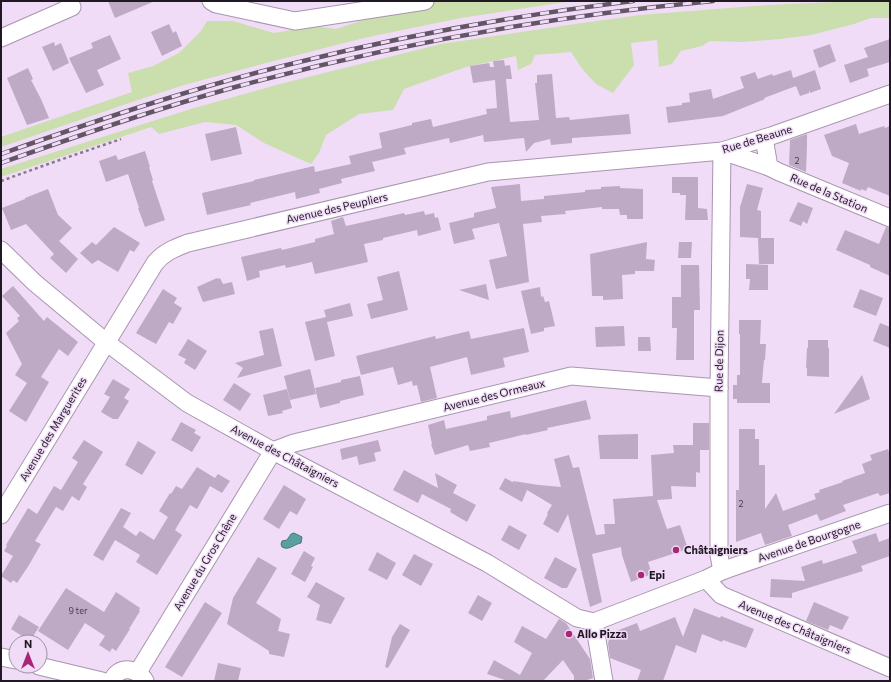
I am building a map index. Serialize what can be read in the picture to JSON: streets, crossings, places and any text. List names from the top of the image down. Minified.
{"streets":{"street":["Rue de Beaune","Rue de la Station","Avenue des Peupliers","Rue de Dijon","Avenue des Ormeaux","Avenue des Marguerites","Avenue des Châtaigniers","Avenue de Bourgogne","Avenue du Gros Chêne"]},"crossings":[["Rue de Beaune","Rue de la Station"],["Rue de Beaune","Avenue des Peupliers"],["Rue de Beaune","Rue de Dijon"],["Rue de la Station","Rue de Dijon"],["Avenue des Peupliers","Avenue des Marguerites"],["Avenue des Peupliers","Avenue des Châtaigniers"],["Rue de Dijon","Avenue des Ormeaux"],["Rue de Dijon","Avenue de Bourgogne"],["Avenue des Ormeaux","Avenue des Châtaigniers"],["Avenue des Ormeaux","Avenue du Gros Chêne"],["Avenue des Marguerites","Avenue des Châtaigniers"],["Avenue des Châtaigniers","Avenue de Bourgogne"],["Avenue des Châtaigniers","Avenue du Gros Chêne"]],"places":["Châtaigniers","Epi","Allo Pizza"],"house_numbers":["2","2","9 ter"],"north":"top"}
